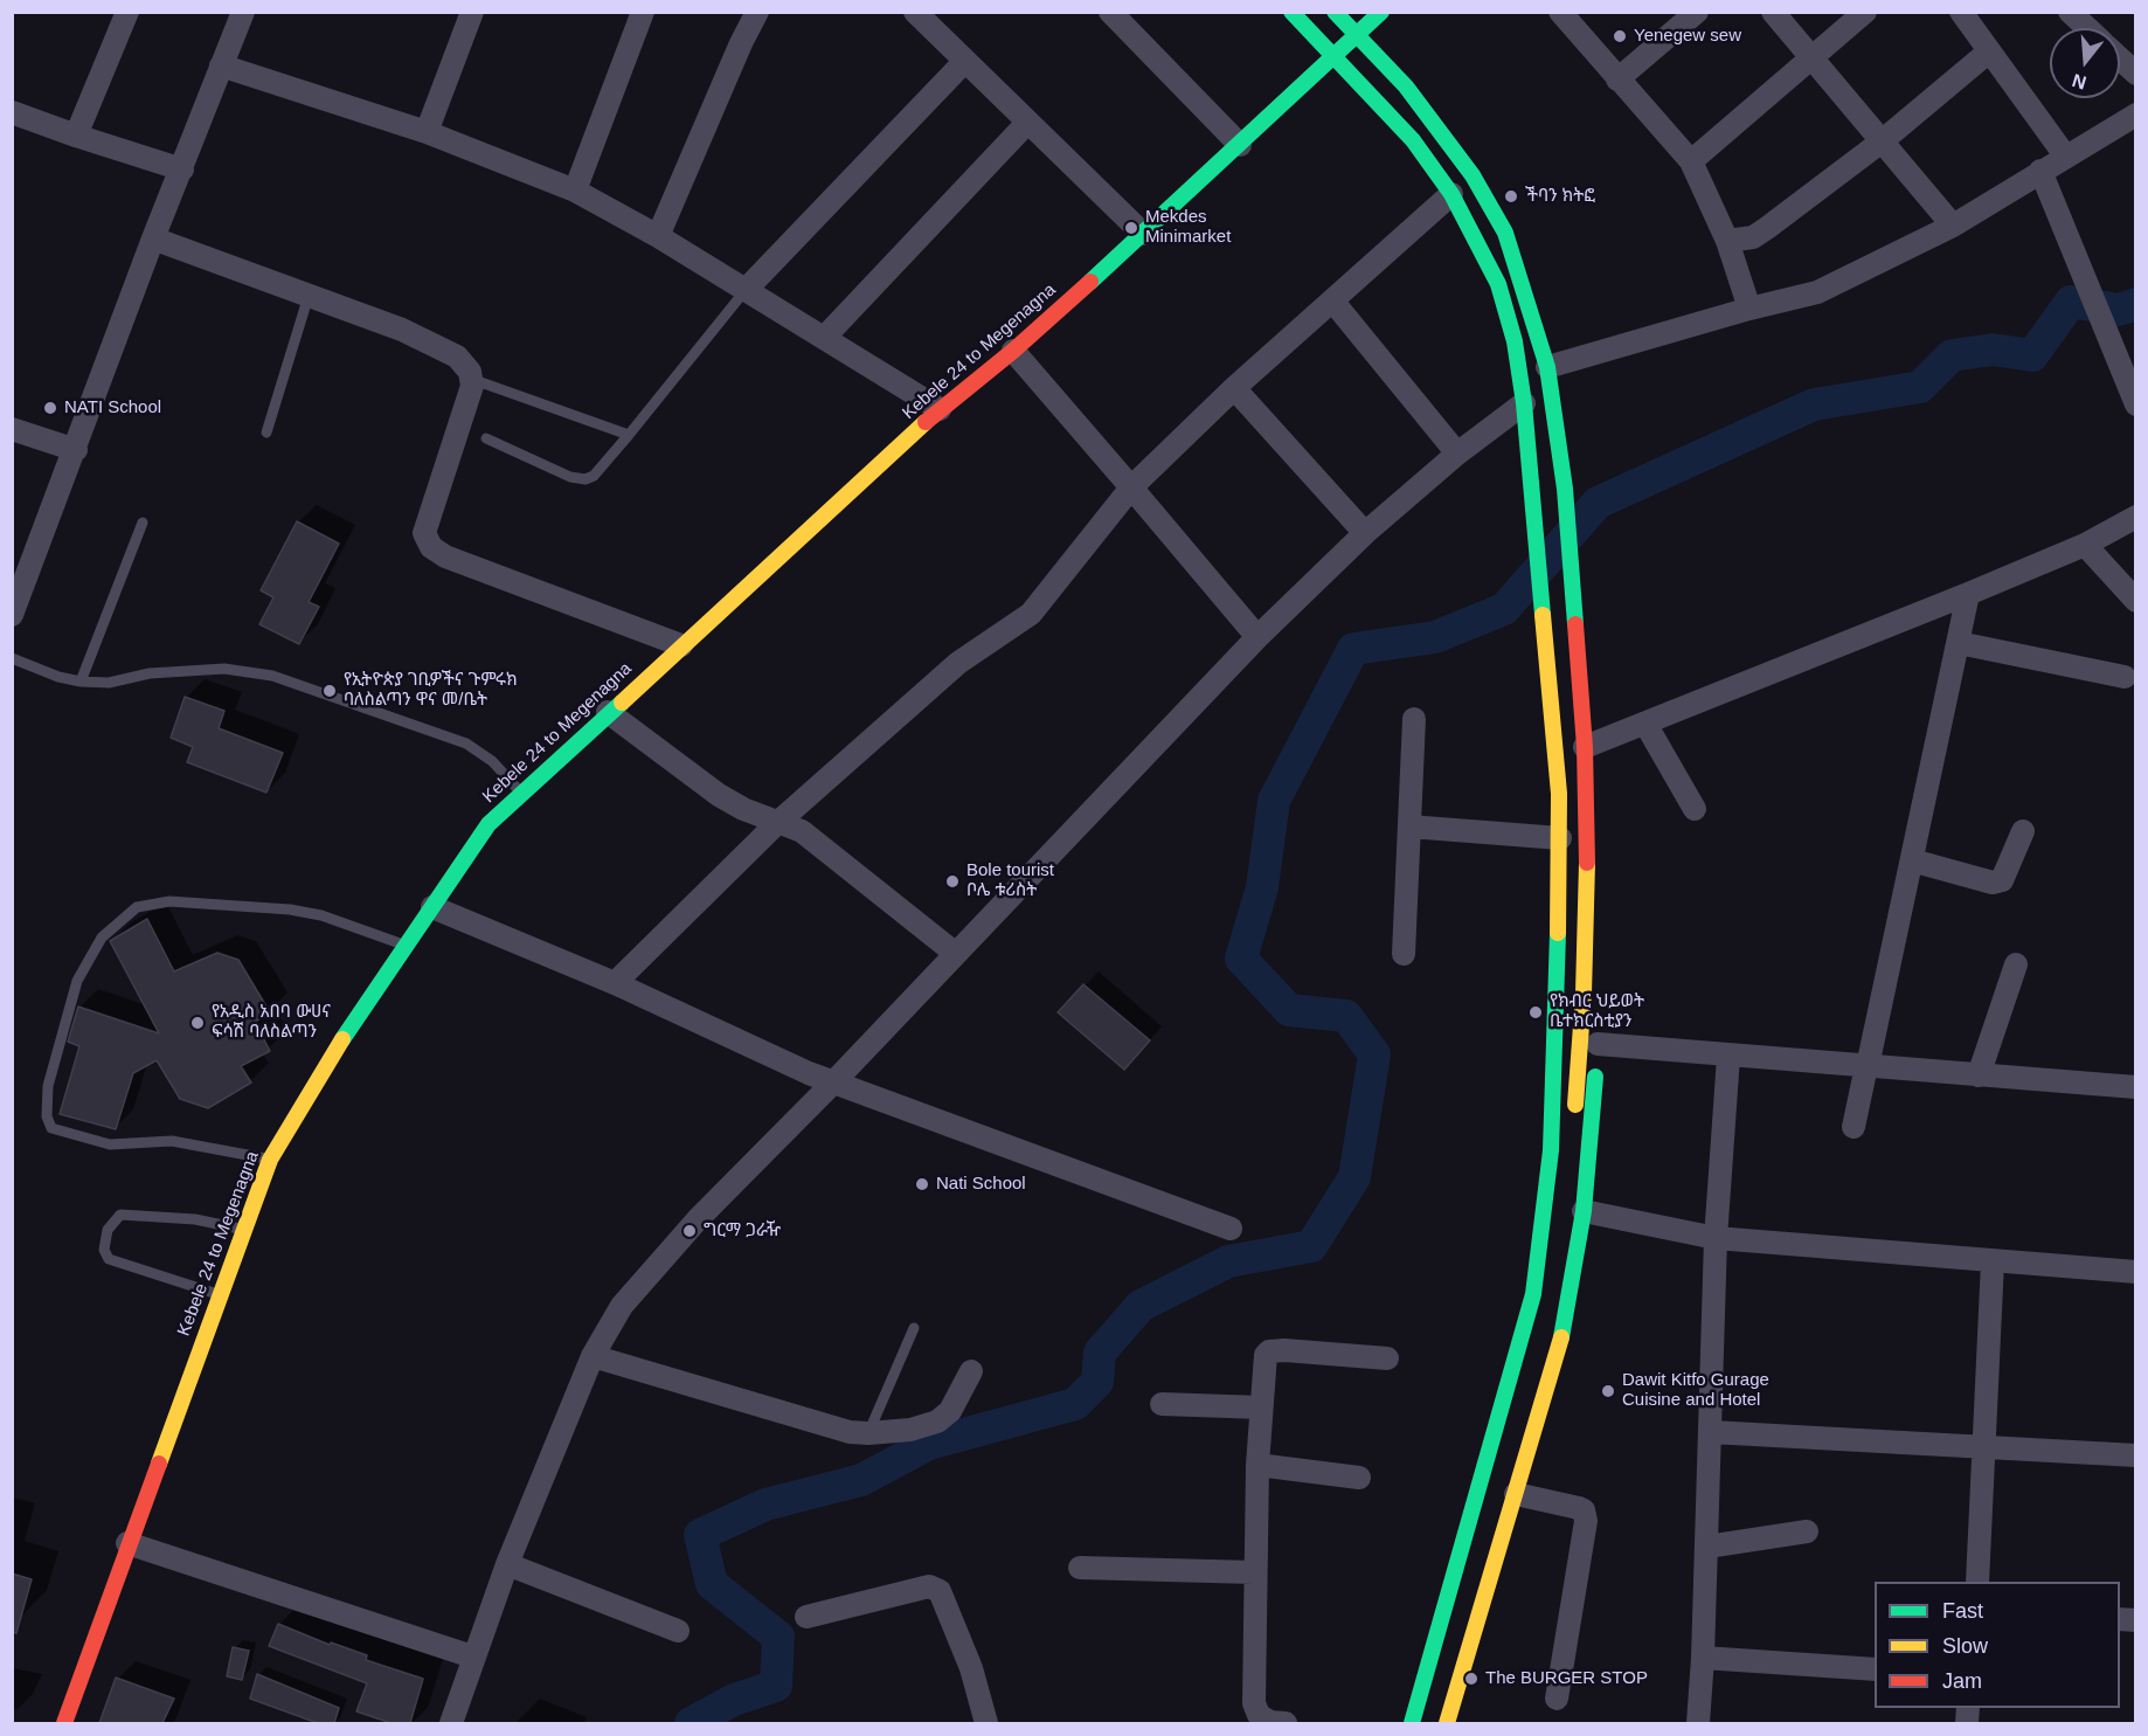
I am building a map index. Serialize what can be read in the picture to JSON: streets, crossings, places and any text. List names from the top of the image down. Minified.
{"streets":{"main road":["Kebele 24 to Megenagna"]},"places":["Yenegew sew","ችባን ክትፎ","Mekdes Minimarket","NATI School","የኢትዮጵያ ገቢዎችና ጉምሩክ ባለስልጣን ዋና መ/ቤት","Bole tourist ቦሌ ቱሪስት","የክብር ህይወት ቤተክርስቲያን","የአዲስ አበባ ውሀና ፍሳሽ ባለስልጣን","Nati School","ግርማ ጋራዥ","Dawit Kitfo Gurage Cuisine and Hotel","The BURGER STOP"],"legend":["Fast","Slow","Jam"],"north":"bottom"}
